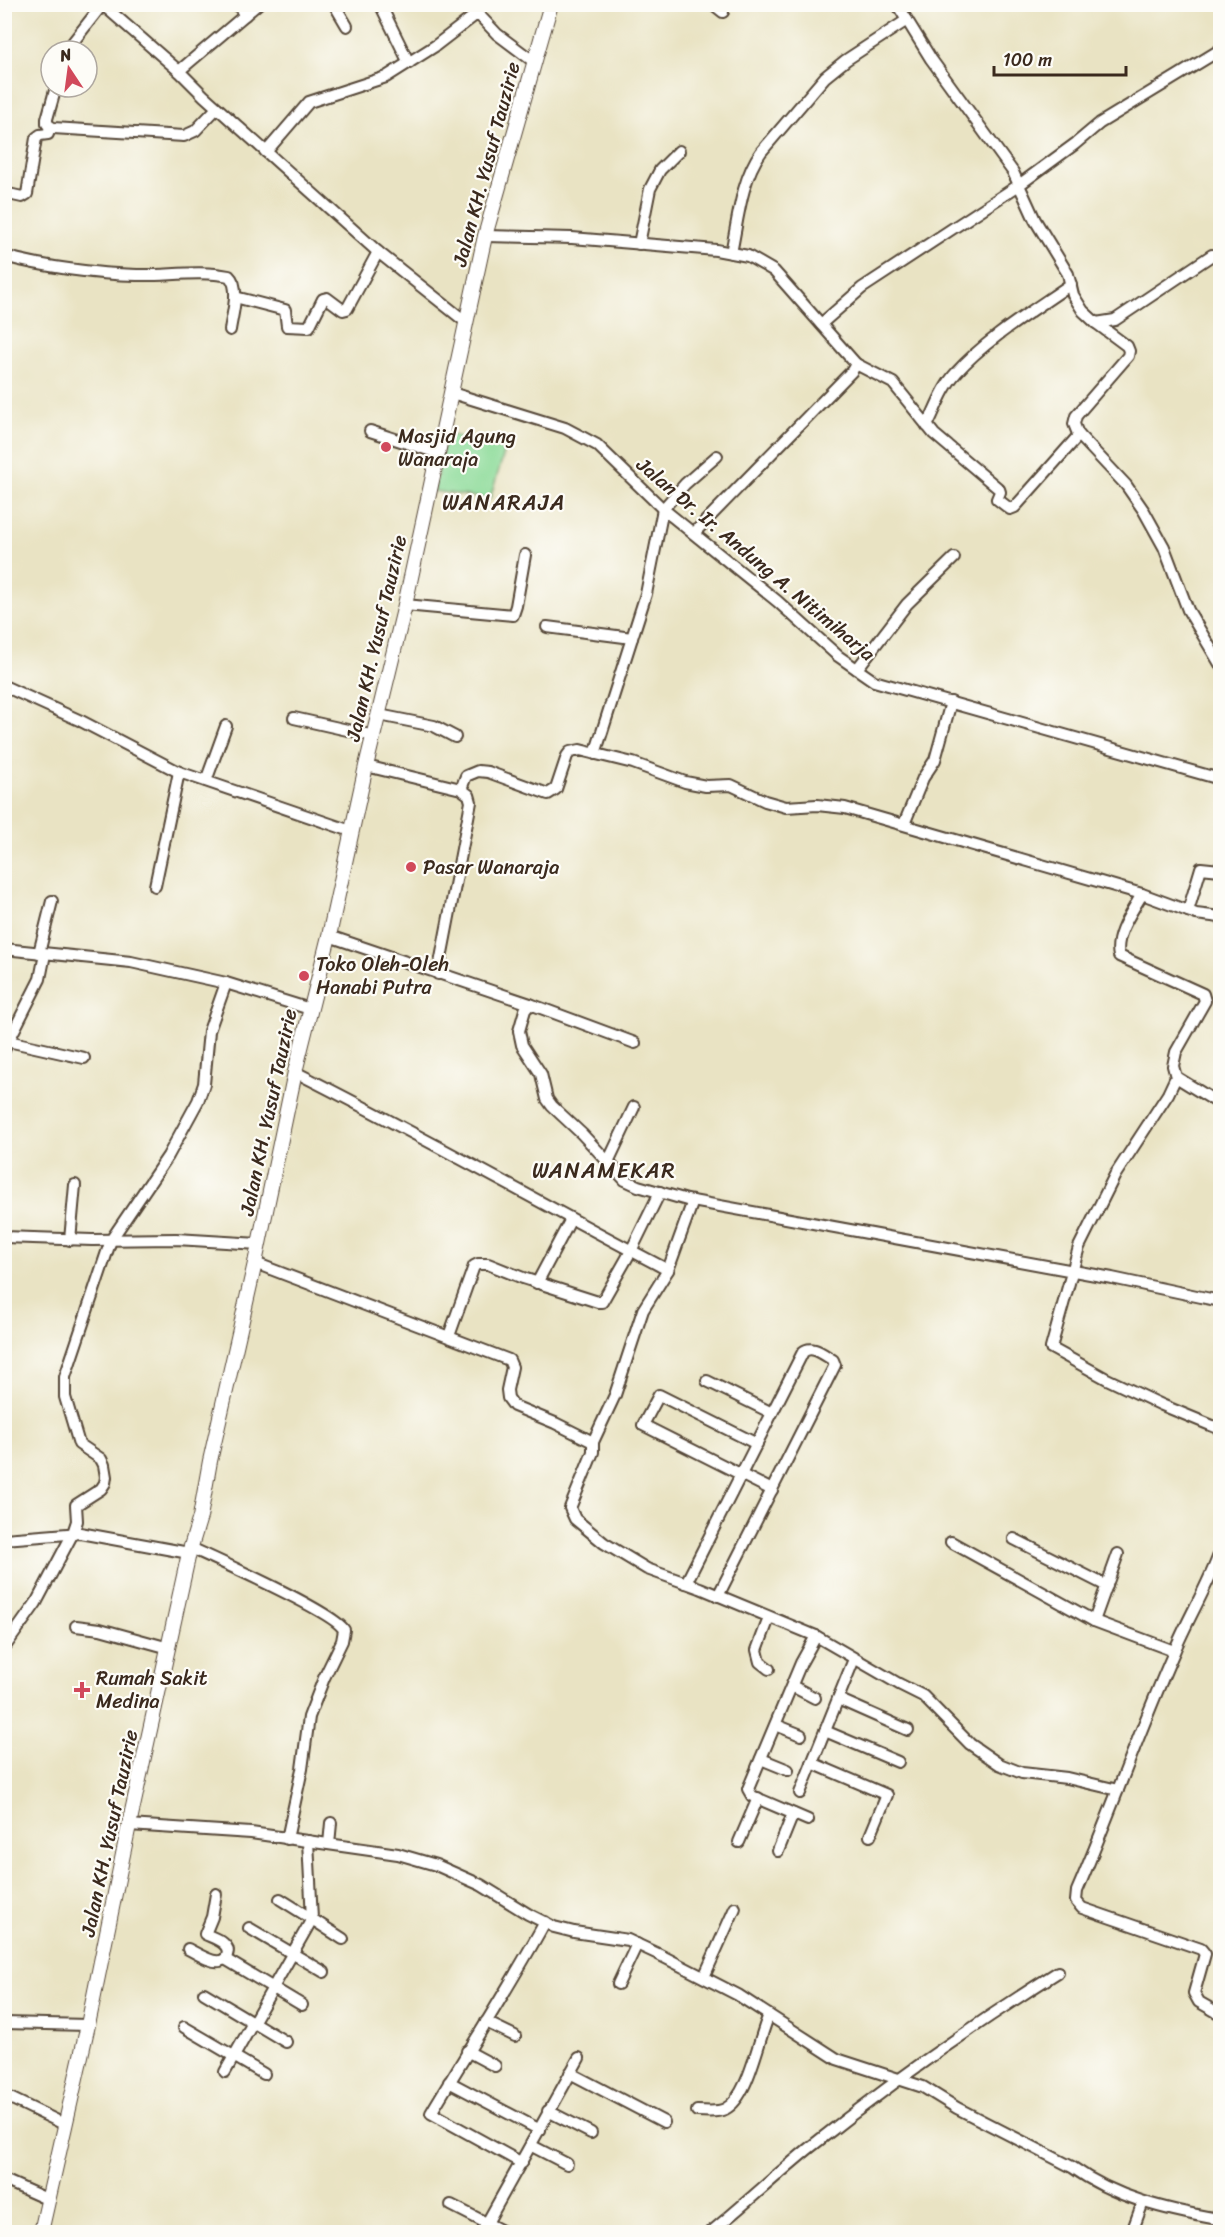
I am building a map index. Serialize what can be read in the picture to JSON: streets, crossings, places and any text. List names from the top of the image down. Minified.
{"streets":{"main road":["Jalan KH. Yusuf Tauzirie"],"street":["Jalan Dr. Ir. Andung A. Nitimiharja"]},"crossings":[["Jalan KH. Yusuf Tauzirie","Jalan Dr. Ir. Andung A. Nitimiharja"]],"districts":["WANARAJA","WANAMEKAR"],"places":{"other":["Masjid Agung Wanaraja","Pasar Wanaraja","Toko Oleh-Oleh Hanabi Putra"],"health":["Rumah Sakit Medina"]},"scale_bar":"100 m","north":"top"}
